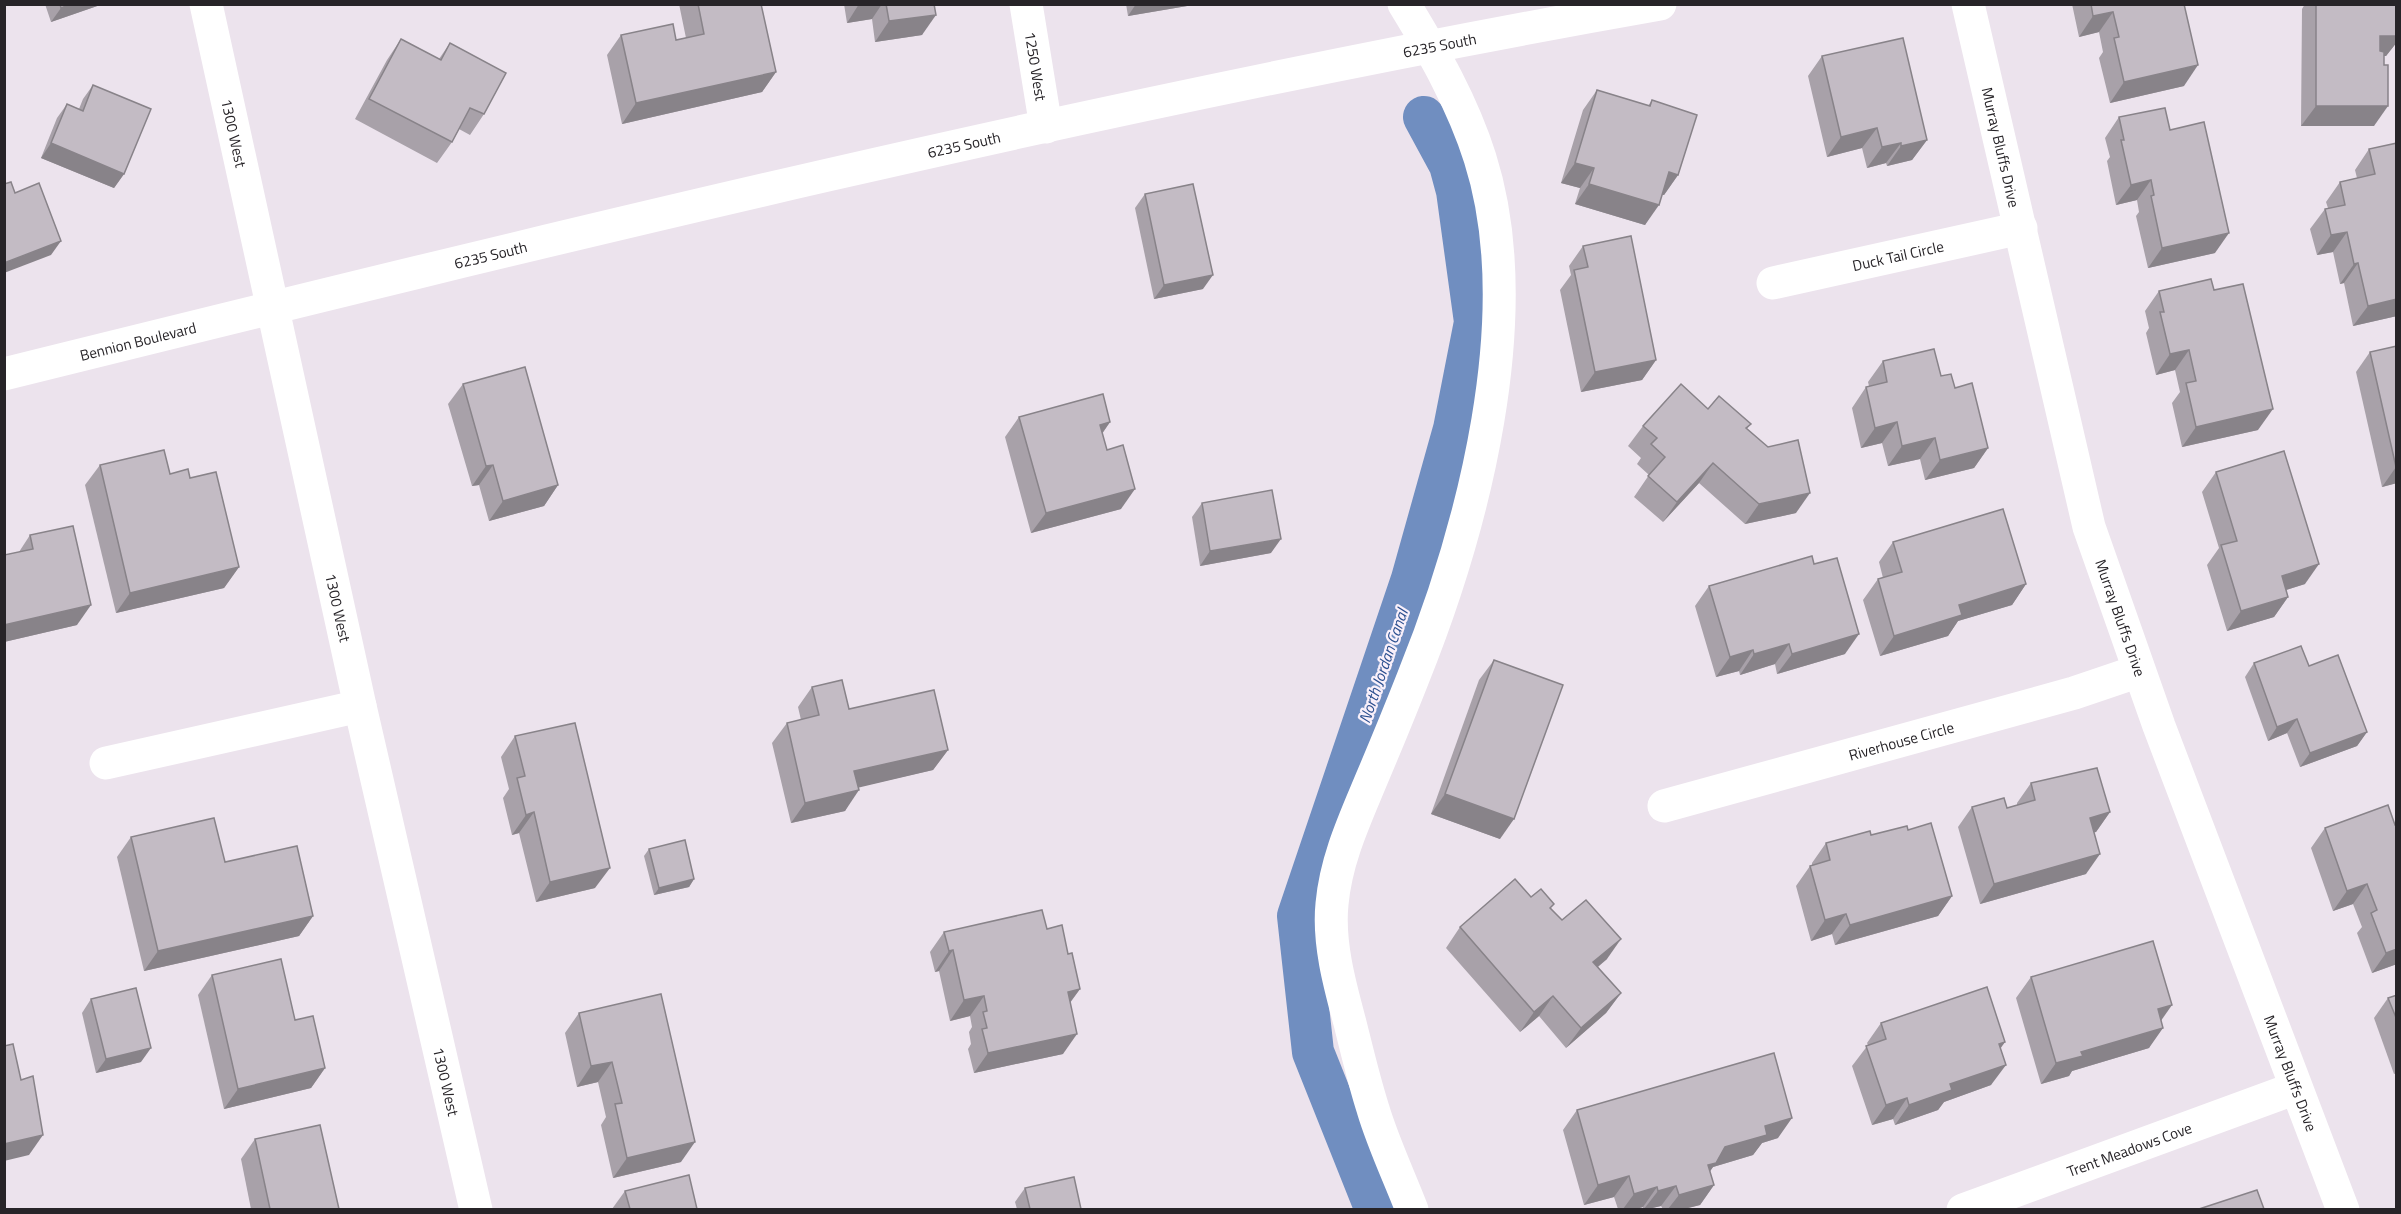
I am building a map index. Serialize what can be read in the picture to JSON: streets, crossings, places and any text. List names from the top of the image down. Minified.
{"streets":{"street":["6235 South","1250 West","1300 West","Murray Bluffs Drive","Duck Tail Circle","Bennion Boulevard","Riverhouse Circle","Trent Meadows Cove"]},"crossings":[["6235 South","1250 West"],["6235 South","1300 West"],["6235 South","Bennion Boulevard"],["1300 West","Bennion Boulevard"],["Murray Bluffs Drive","Duck Tail Circle"],["Murray Bluffs Drive","Riverhouse Circle"],["Murray Bluffs Drive","Trent Meadows Cove"]],"water":["North Jordan Canal"]}
